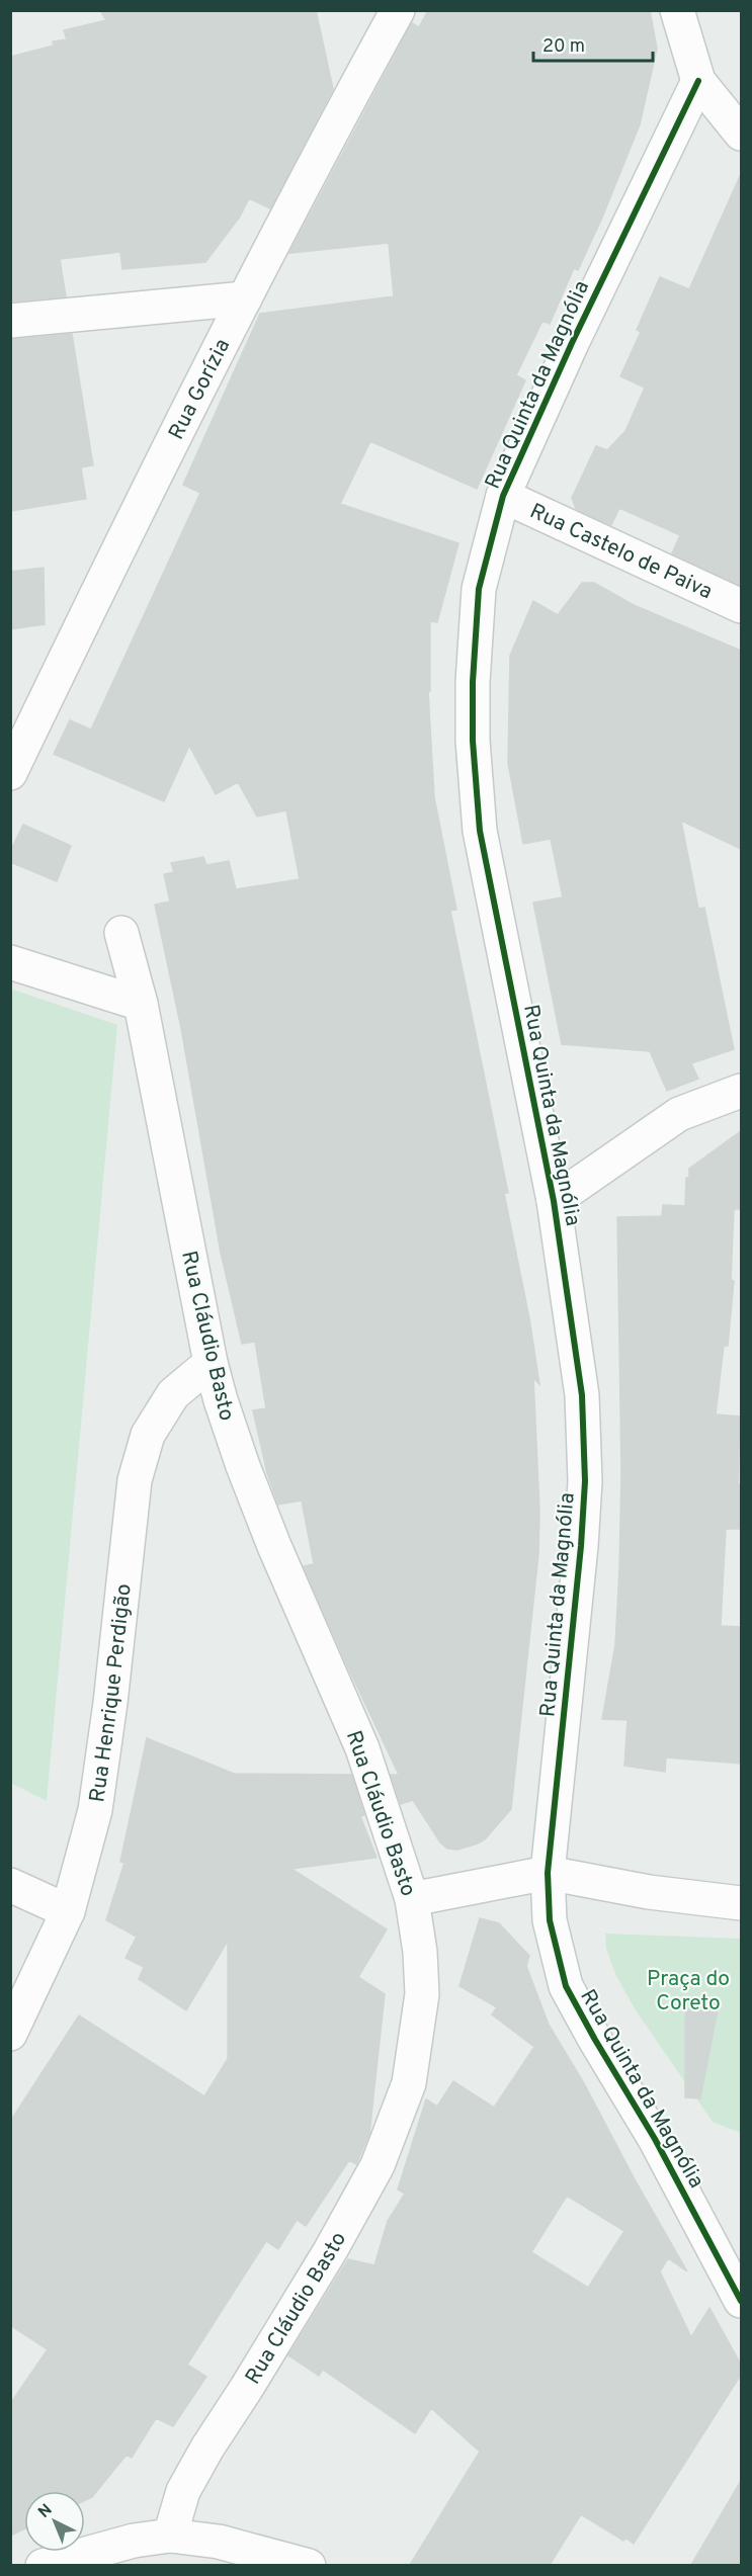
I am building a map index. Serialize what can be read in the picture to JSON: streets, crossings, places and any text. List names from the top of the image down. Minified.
{"streets":{"street":["Rua Quinta da Magnólia","Rua Gorízia","Rua Castelo de Paiva","Rua Cláudio Basto","Rua Henrique Perdigão"]},"crossings":[["Rua Quinta da Magnólia","Rua Castelo de Paiva"],["Rua Cláudio Basto","Rua Henrique Perdigão"]],"parks":["Praça do Coreto"],"scale_bar":"20 m","north":"top left"}
